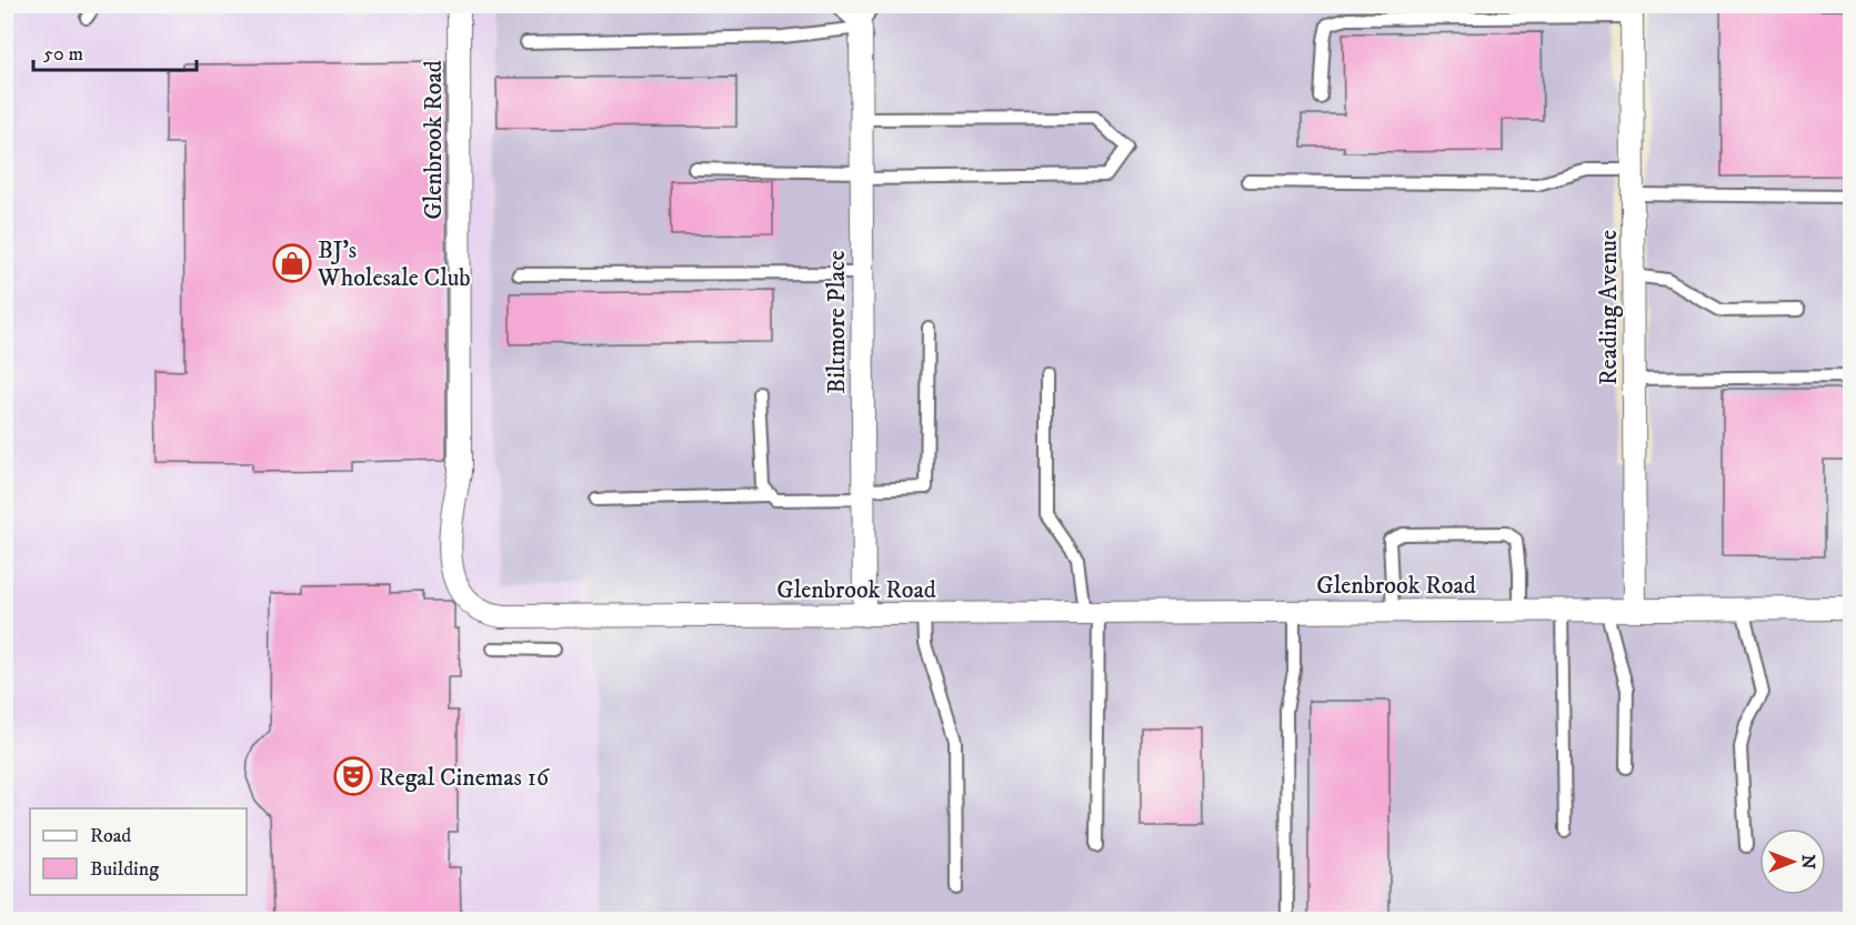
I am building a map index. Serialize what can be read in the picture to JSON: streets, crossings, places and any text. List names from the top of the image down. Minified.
{"streets":{"street":["Glenbrook Road","Reading Avenue","Biltmore Place"]},"crossings":[["Glenbrook Road","Reading Avenue"],["Glenbrook Road","Biltmore Place"]],"places":{"shop":["BJ's Wholesale Club"],"theatre":["Regal Cinemas 16"]},"legend":["Road","Building"],"scale_bar":"50 m","north":"right"}
